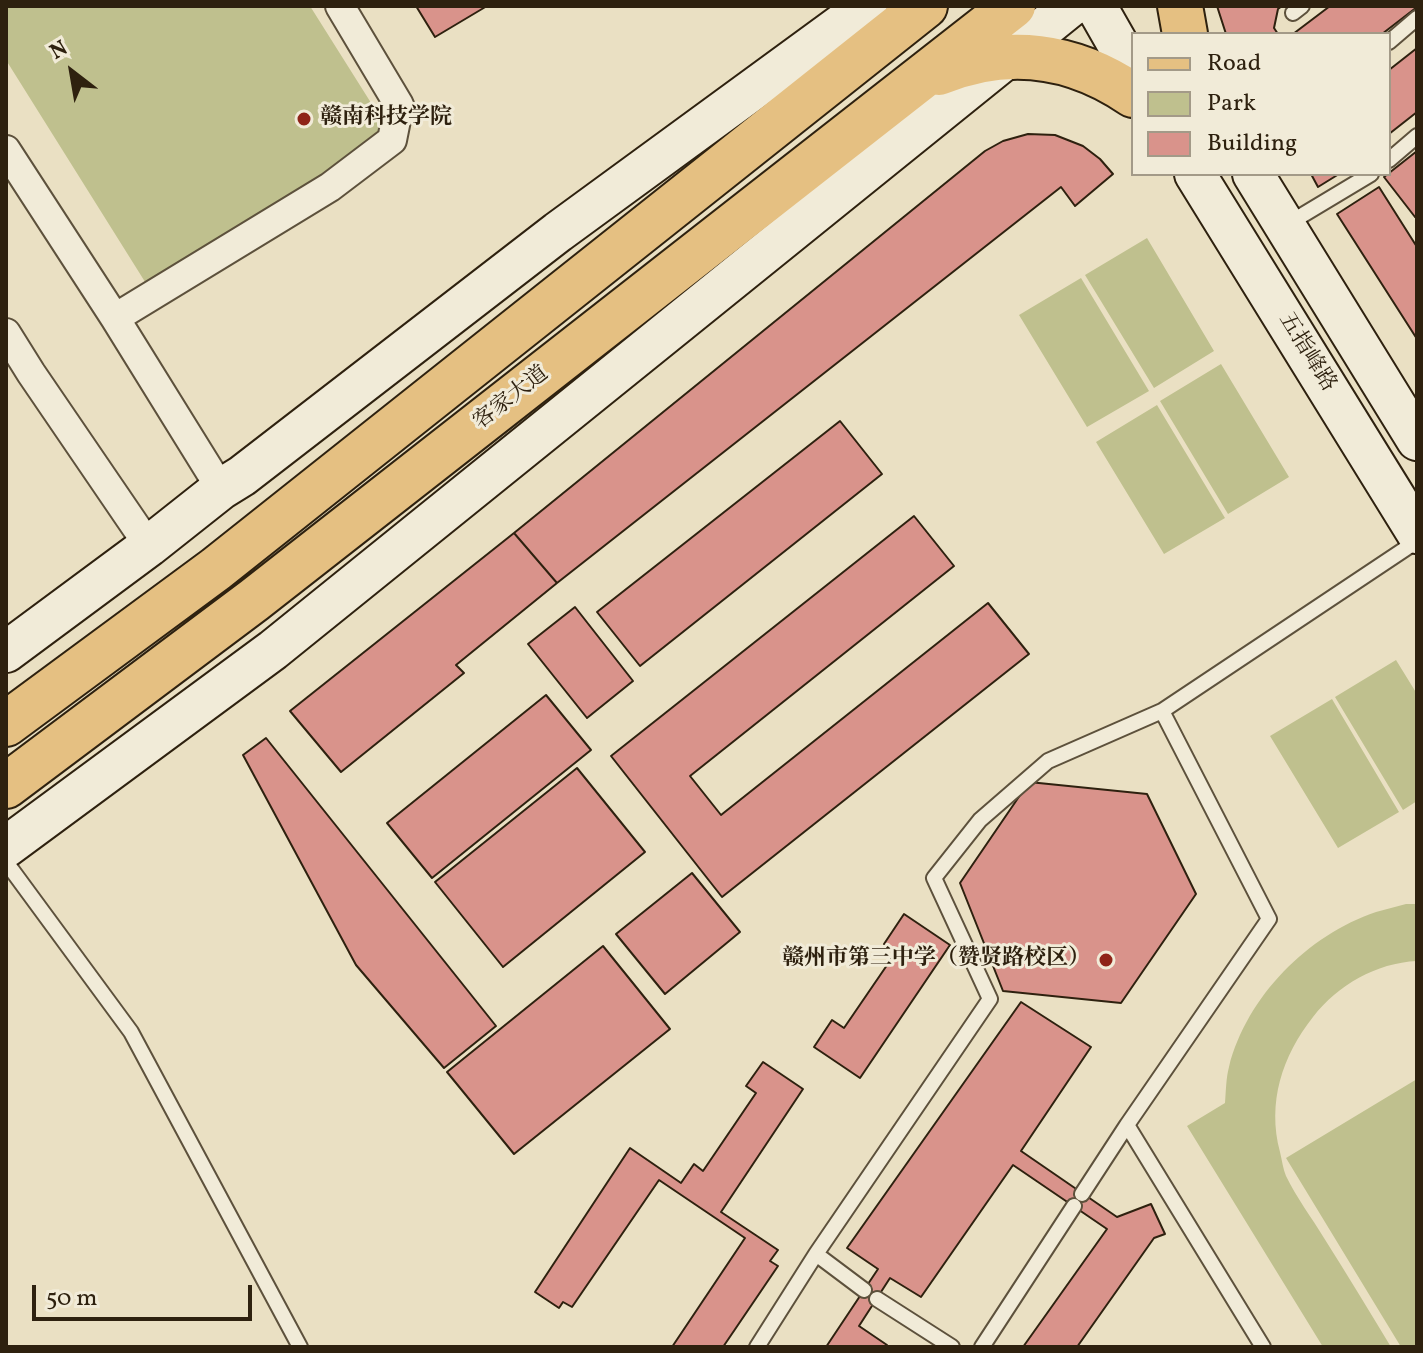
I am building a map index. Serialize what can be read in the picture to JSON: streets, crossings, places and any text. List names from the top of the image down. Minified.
{"streets":{"main road":["客家大道"],"street":["五指峰路"]},"places":["赣南科技学院","赣州市第三中学（赞贤路校区）"],"legend":["Road","Park","Building"],"scale_bar":"50 m","north":"top left"}
